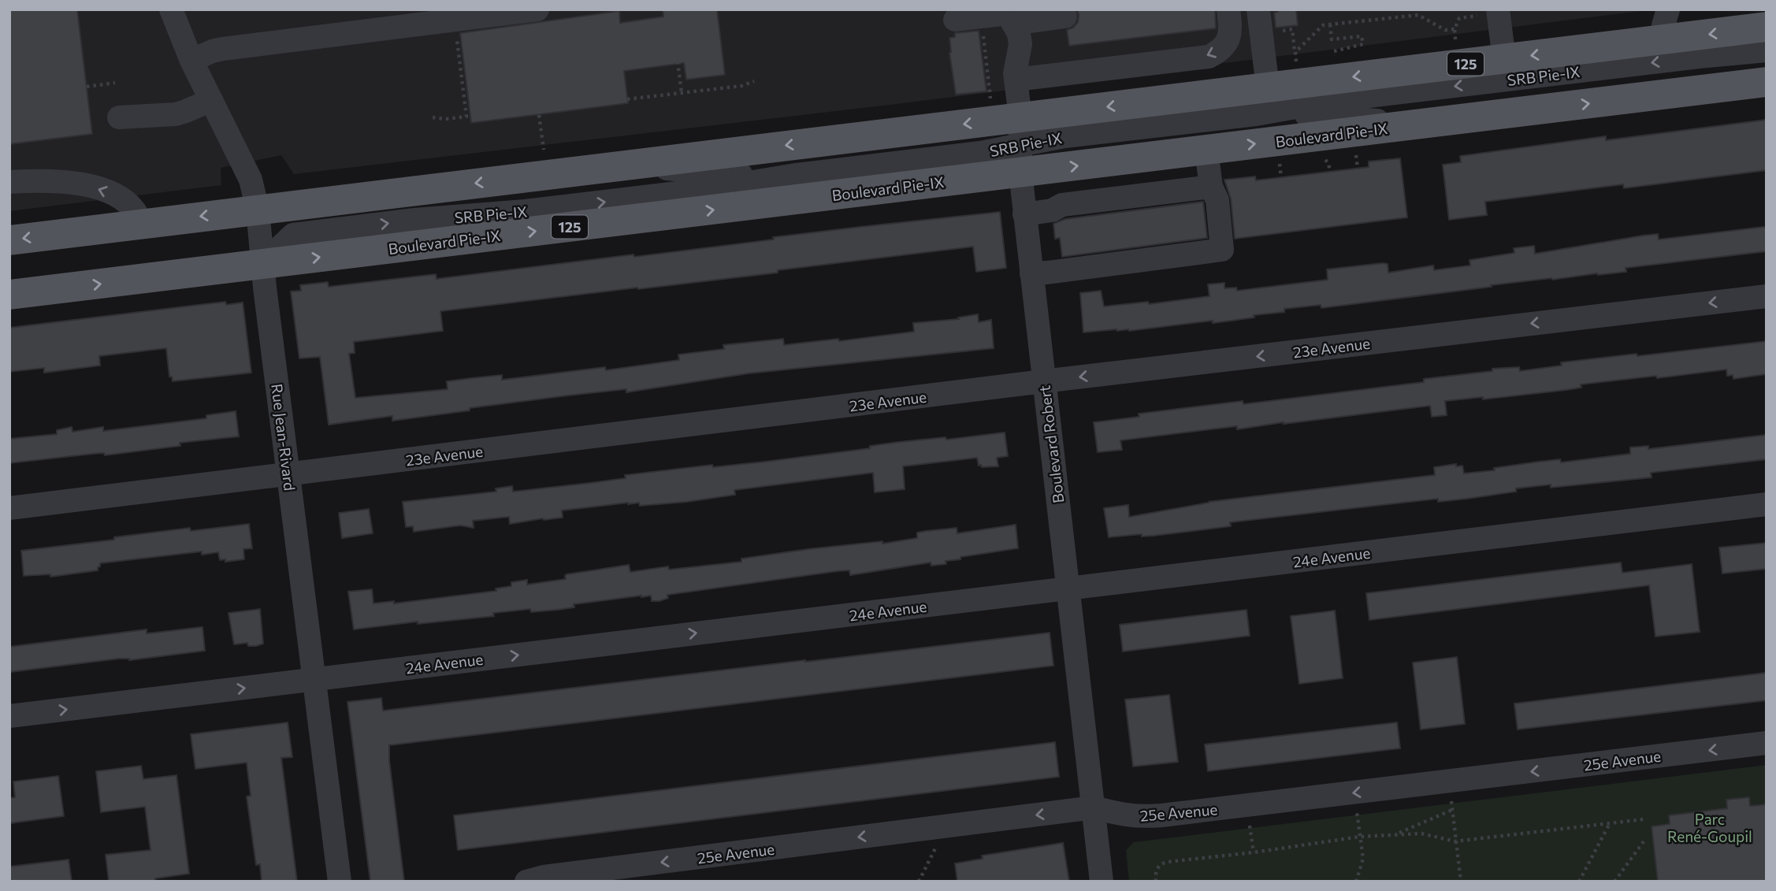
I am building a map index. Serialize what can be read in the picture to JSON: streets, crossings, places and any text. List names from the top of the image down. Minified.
{"streets":{"main road":["125","Boulevard Pie-IX"],"street":["SRB Pie-IX","23e Avenue","Rue Jean-Rivard","Boulevard Robert","24e Avenue","25e Avenue"]},"crossings":[["SRB Pie-IX","Boulevard Pie-IX"],["SRB Pie-IX","Rue Jean-Rivard"],["SRB Pie-IX","Boulevard Robert"],["Boulevard Pie-IX","Rue Jean-Rivard"],["Boulevard Pie-IX","Boulevard Robert"],["23e Avenue","Rue Jean-Rivard"],["23e Avenue","Boulevard Robert"],["Rue Jean-Rivard","24e Avenue"],["Boulevard Robert","24e Avenue"],["Boulevard Robert","25e Avenue"]],"one_way":["23e Avenue","24e Avenue","25e Avenue"],"parks":["Parc René-Goupil"]}
